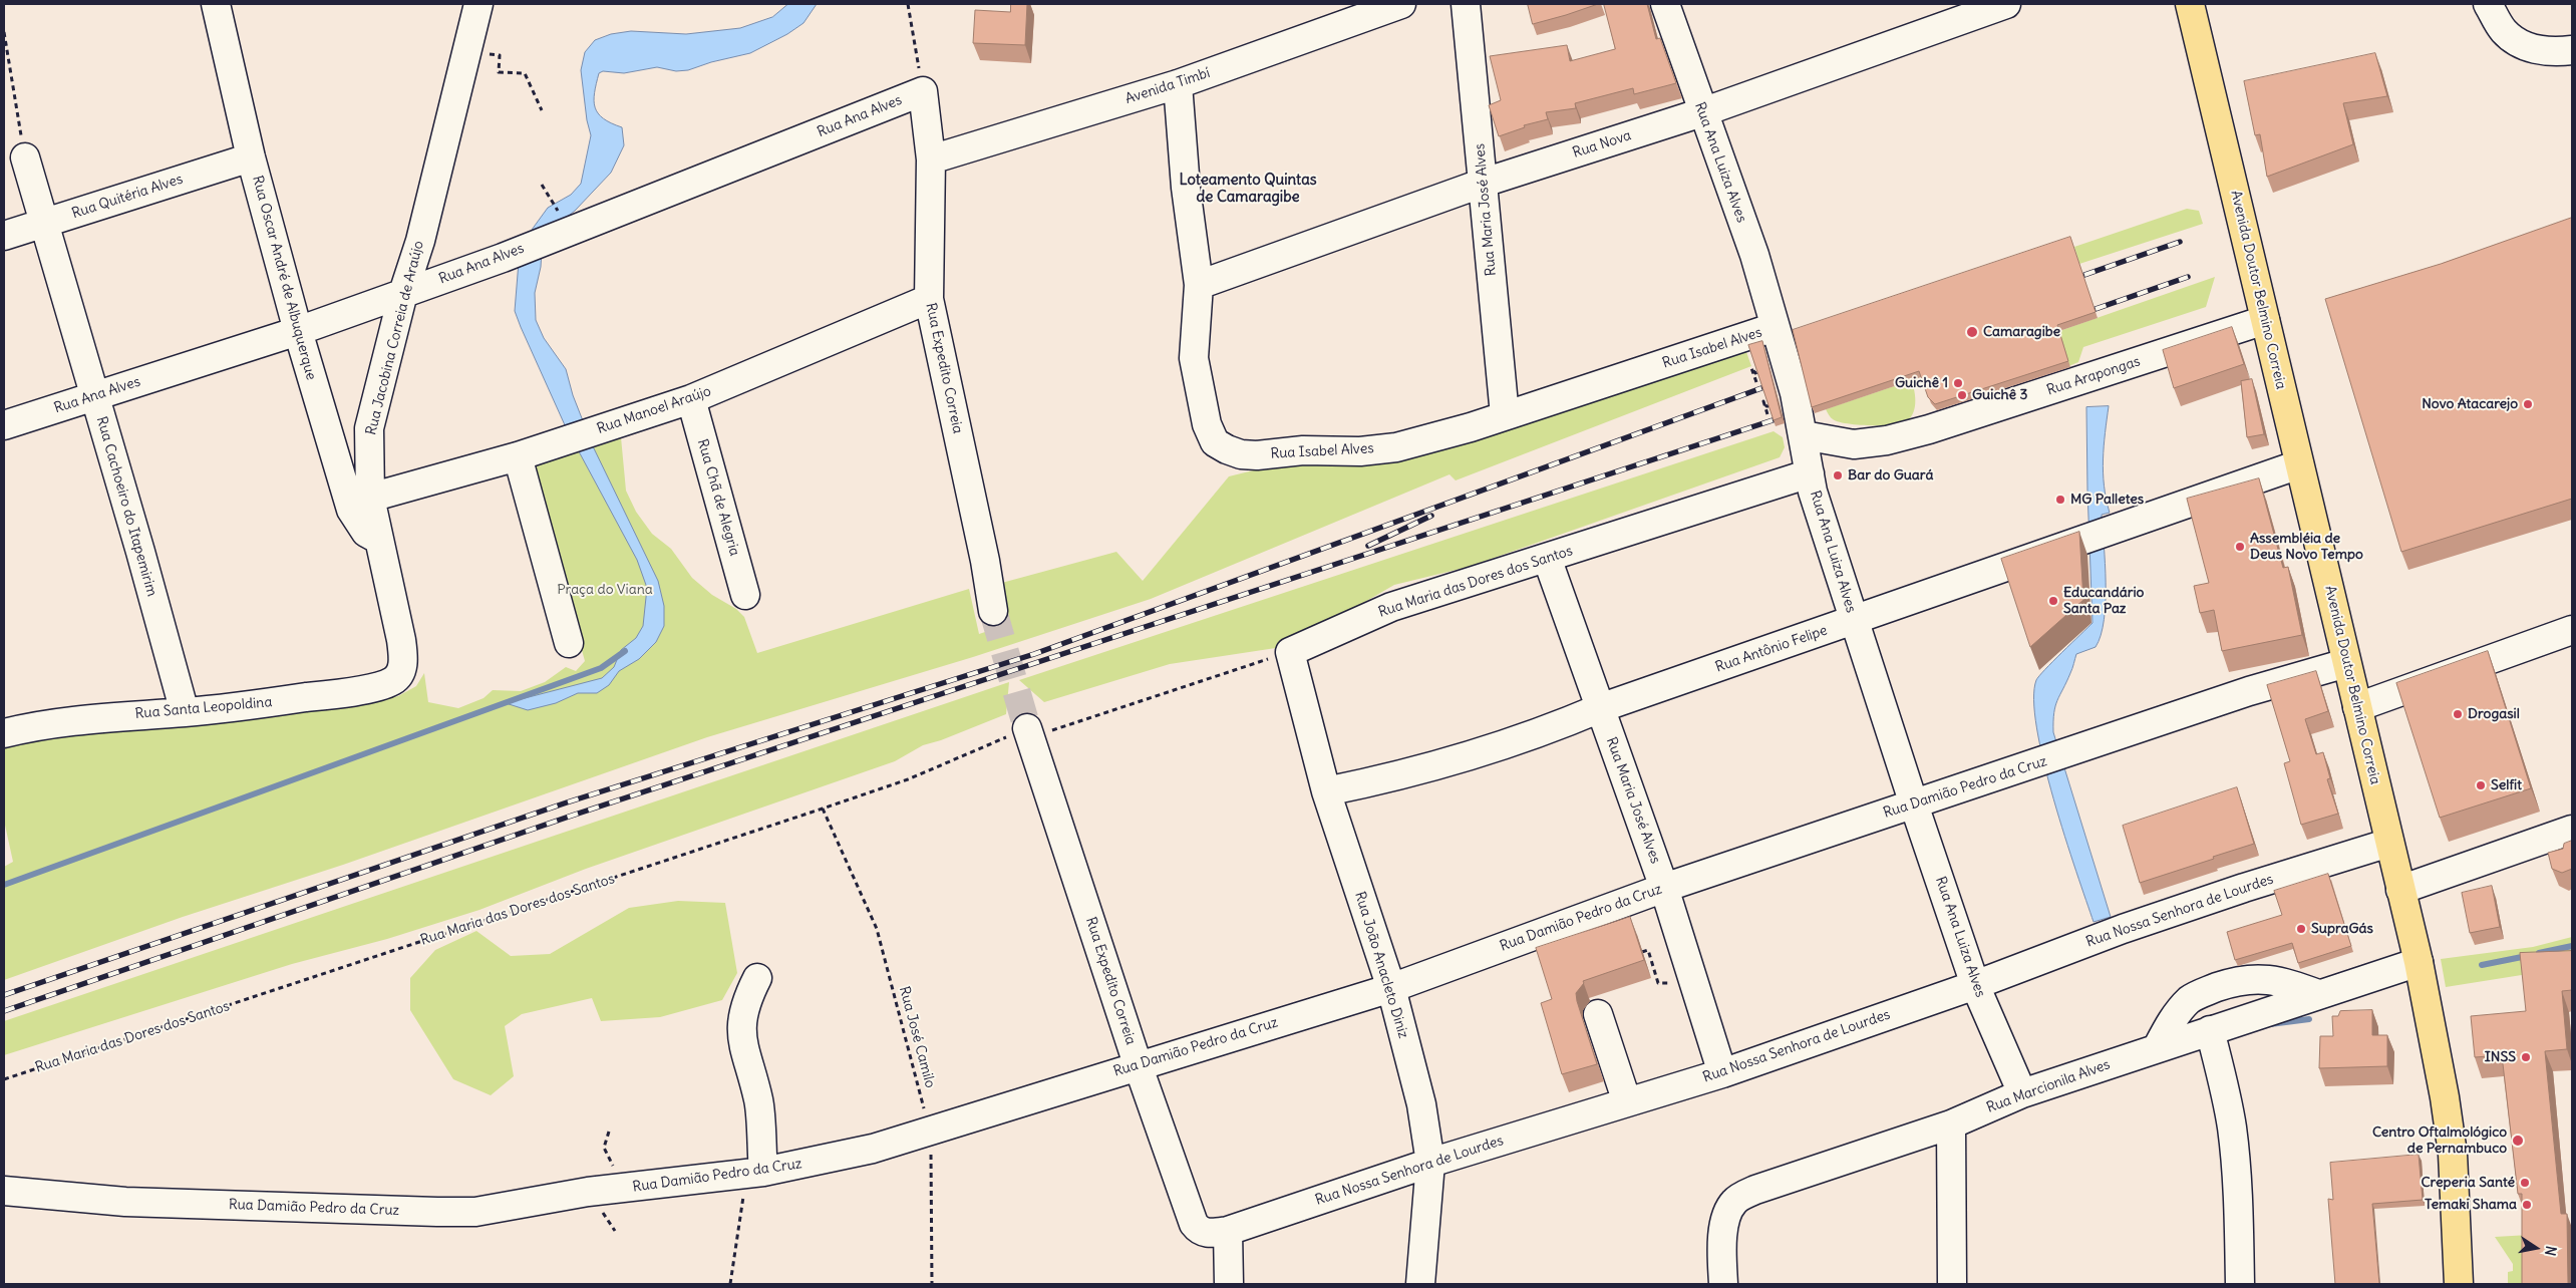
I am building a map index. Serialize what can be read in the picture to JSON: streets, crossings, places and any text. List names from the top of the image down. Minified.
{"streets":{"main road":["Avenida Doutor Belmino Correia"],"street":["Avenida Timbí","Rua Ana Alves","Rua Nova","Rua Ana Luiza Alves","Rua Quitéria Alves","Rua Maria José Alves","Rua Oscar André de Albuquerque","Rua Jacobina Correia de Araújo","Rua Isabel Alves","Rua Expedito Correia","Rua Arapongas","Rua Manoel Araújo","Rua Chã de Alegria","Rua Cachoeiro do Itapemirim","Rua Maria das Dores dos Santos","Rua Antônio Felipe","Rua Santa Leopoldina","Rua Damião Pedro da Cruz","Rua Nossa Senhora de Lourdes","Rua João Anacleto Diniz","Rua Marcionila Alves"],"path":["Rua José Camilo"]},"crossings":[["Avenida Timbí","Rua Isabel Alves"],["Avenida Timbí","Rua Expedito Correia"],["Rua Ana Alves","Rua Oscar André de Albuquerque"],["Rua Ana Alves","Rua Jacobina Correia de Araújo"],["Rua Ana Alves","Rua Expedito Correia"],["Rua Ana Alves","Rua Cachoeiro do Itapemirim"],["Rua Nova","Rua Ana Luiza Alves"],["Rua Nova","Rua Maria José Alves"],["Rua Nova","Rua Isabel Alves"],["Rua Ana Luiza Alves","Rua Isabel Alves"],["Rua Ana Luiza Alves","Rua Arapongas"],["Rua Ana Luiza Alves","Rua Maria das Dores dos Santos"],["Rua Ana Luiza Alves","Rua Antônio Felipe"],["Rua Ana Luiza Alves","Rua Damião Pedro da Cruz"],["Rua Ana Luiza Alves","Rua Nossa Senhora de Lourdes"],["Rua Ana Luiza Alves","Rua Marcionila Alves"],["Rua Quitéria Alves","Rua Oscar André de Albuquerque"],["Rua Quitéria Alves","Rua Cachoeiro do Itapemirim"],["Rua Maria José Alves","Rua Isabel Alves"],["Rua Maria José Alves","Rua Maria das Dores dos Santos"],["Rua Maria José Alves","Rua Antônio Felipe"],["Rua Maria José Alves","Rua Damião Pedro da Cruz"],["Rua Maria José Alves","Rua Nossa Senhora de Lourdes"],["Rua Oscar André de Albuquerque","Rua Jacobina Correia de Araújo"],["Avenida Doutor Belmino Correia","Rua Arapongas"],["Avenida Doutor Belmino Correia","Rua Antônio Felipe"],["Avenida Doutor Belmino Correia","Rua Damião Pedro da Cruz"],["Avenida Doutor Belmino Correia","Rua Nossa Senhora de Lourdes"],["Avenida Doutor Belmino Correia","Rua Marcionila Alves"],["Rua Jacobina Correia de Araújo","Rua Manoel Araújo"],["Rua Jacobina Correia de Araújo","Rua Santa Leopoldina"],["Rua Expedito Correia","Rua Manoel Araújo"],["Rua Expedito Correia","Rua Maria das Dores dos Santos"],["Rua Expedito Correia","Rua Damião Pedro da Cruz"],["Rua Expedito Correia","Rua Nossa Senhora de Lourdes"],["Rua Manoel Araújo","Rua Chã de Alegria"],["Rua Cachoeiro do Itapemirim","Rua Santa Leopoldina"],["Rua Maria das Dores dos Santos","Rua João Anacleto Diniz"],["Rua Maria das Dores dos Santos","Rua José Camilo"],["Rua Antônio Felipe","Rua João Anacleto Diniz"],["Rua Damião Pedro da Cruz","Rua João Anacleto Diniz"],["Rua Damião Pedro da Cruz","Rua José Camilo"],["Rua Nossa Senhora de Lourdes","Rua João Anacleto Diniz"]],"districts":["Loteamento Quintas de Camaragibe"],"parks":["Praça do Viana"],"places":["Camaragibe","Guichê 1","Guichê 3","Novo Atacarejo","Bar do Guará","MG Palletes","Assembléia de Deus Novo Tempo","Educandário Santa Paz","Drogasil","Selfit","SupraGás","INSS","Centro Oftalmológico de Pernambuco","Creperia Santé","Temaki Shama"],"north":"right"}
